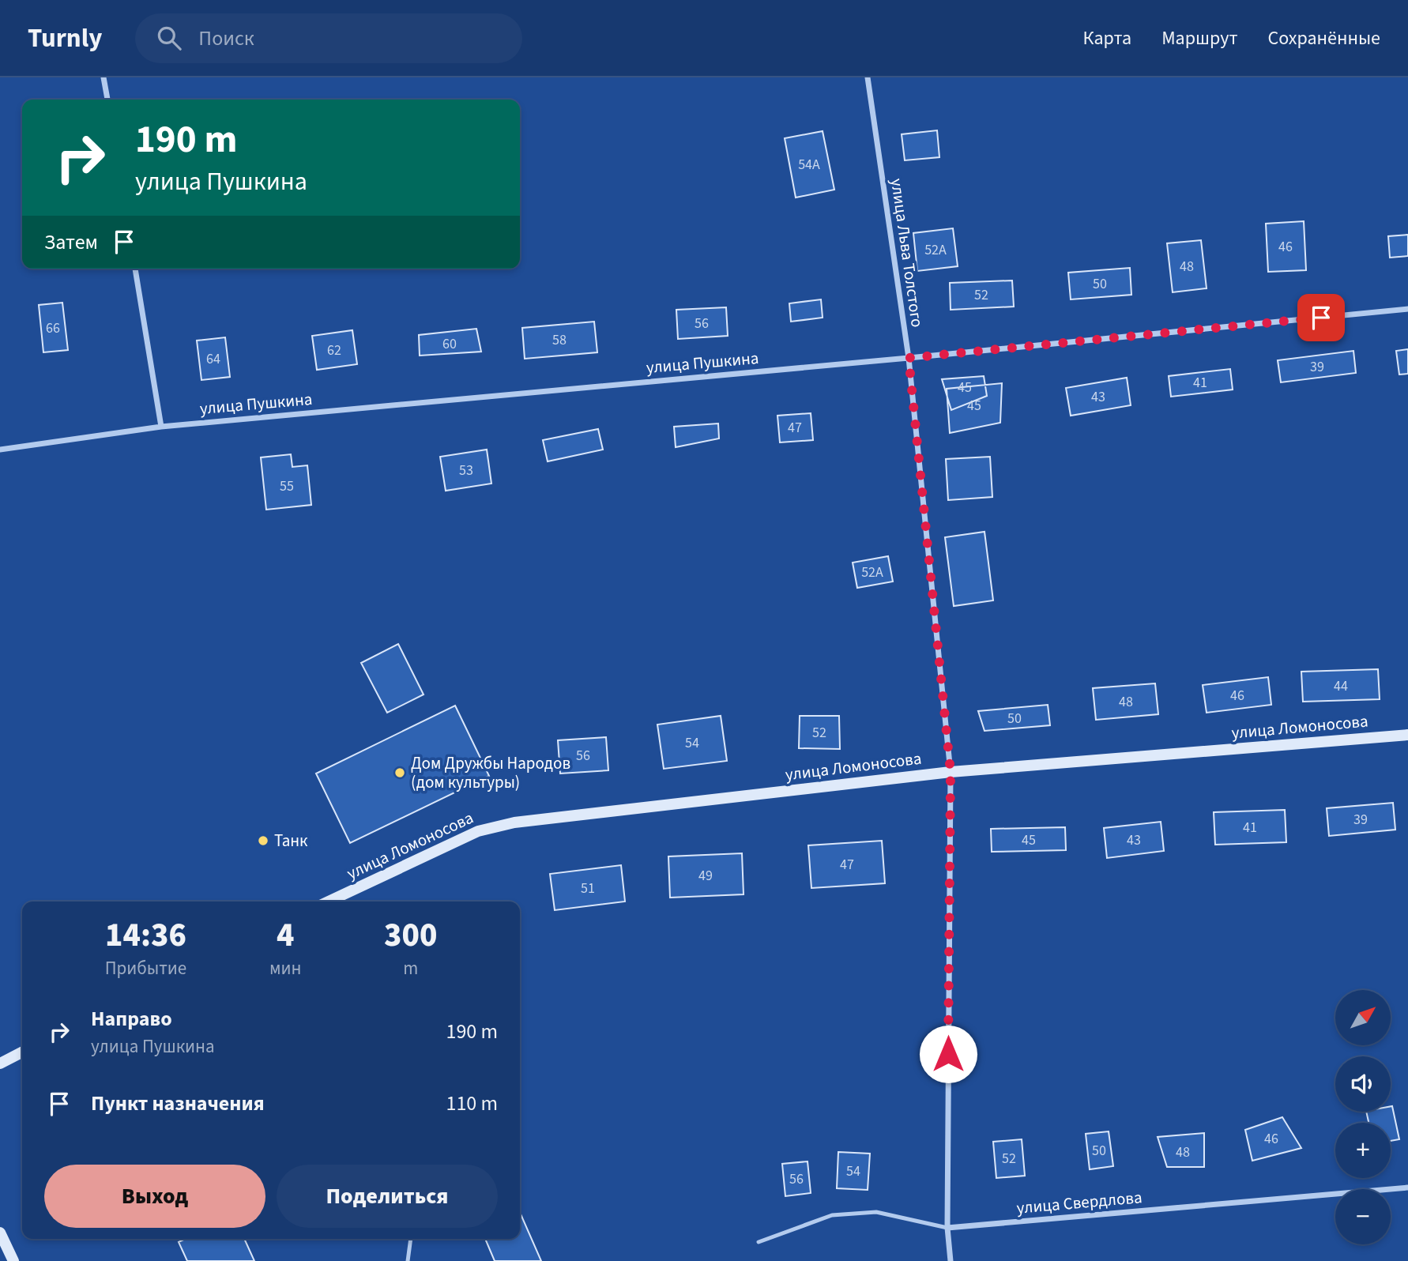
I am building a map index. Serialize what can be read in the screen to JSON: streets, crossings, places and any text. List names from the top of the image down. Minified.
{"streets":{"street":["улица Льва Толстого","улица Пушкина","улица Ломоносова","улица Свердлова"]},"crossings":[["улица Льва Толстого","улица Пушкина"],["улица Льва Толстого","улица Ломоносова"],["улица Льва Толстого","улица Свердлова"]],"places":["Дом Дружбы Народов (дом культуры)","Танк"],"house_numbers":["54А","46","52А","48","50","52","56","66","58","60","62","64","39","41","45","43","45","47","53","55","52А","44","46","48","50","52","54","56","39","41","45","43","47","49","51","46","50","48","52","54","56"],"north":"top right","page":{"header":"Turnly","search":"Поиск","nav":["Карта","Маршрут","Сохранённые"],"turn":["190 m","улица Пушкина"],"then":"Затем","eta":["14:36","Прибытие","4","мин","300","m"],"map_buttons":["+","−"],"list":[{"name":"Направо","note":"улица Пушкина","value":"190 m"},{"name":"Пункт назначения","value":"110 m"}],"buttons":["Выход","Поделиться"]}}
